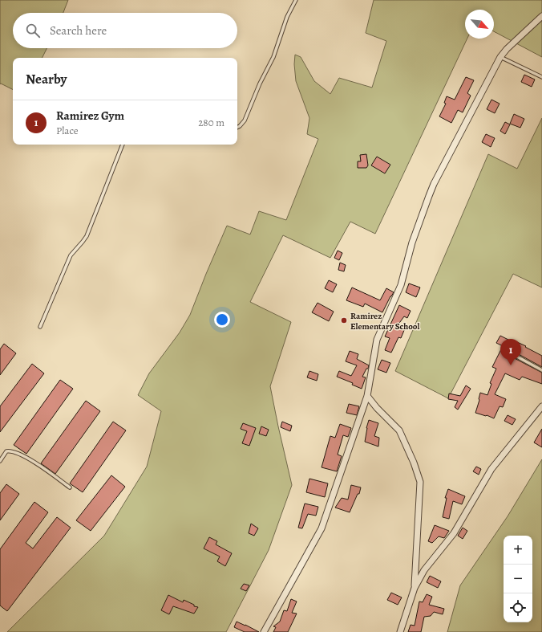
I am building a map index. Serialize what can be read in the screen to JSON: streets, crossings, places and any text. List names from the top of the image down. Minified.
{"places":["Ramirez Elementary School"],"north":"bottom right","page":{"search":"Search here","heading":"Nearby","list":[{"mark":"1","name":"Ramirez Gym","note":"Place","value":"280 m"}],"pins":"1","map_buttons":["+","−"]}}
